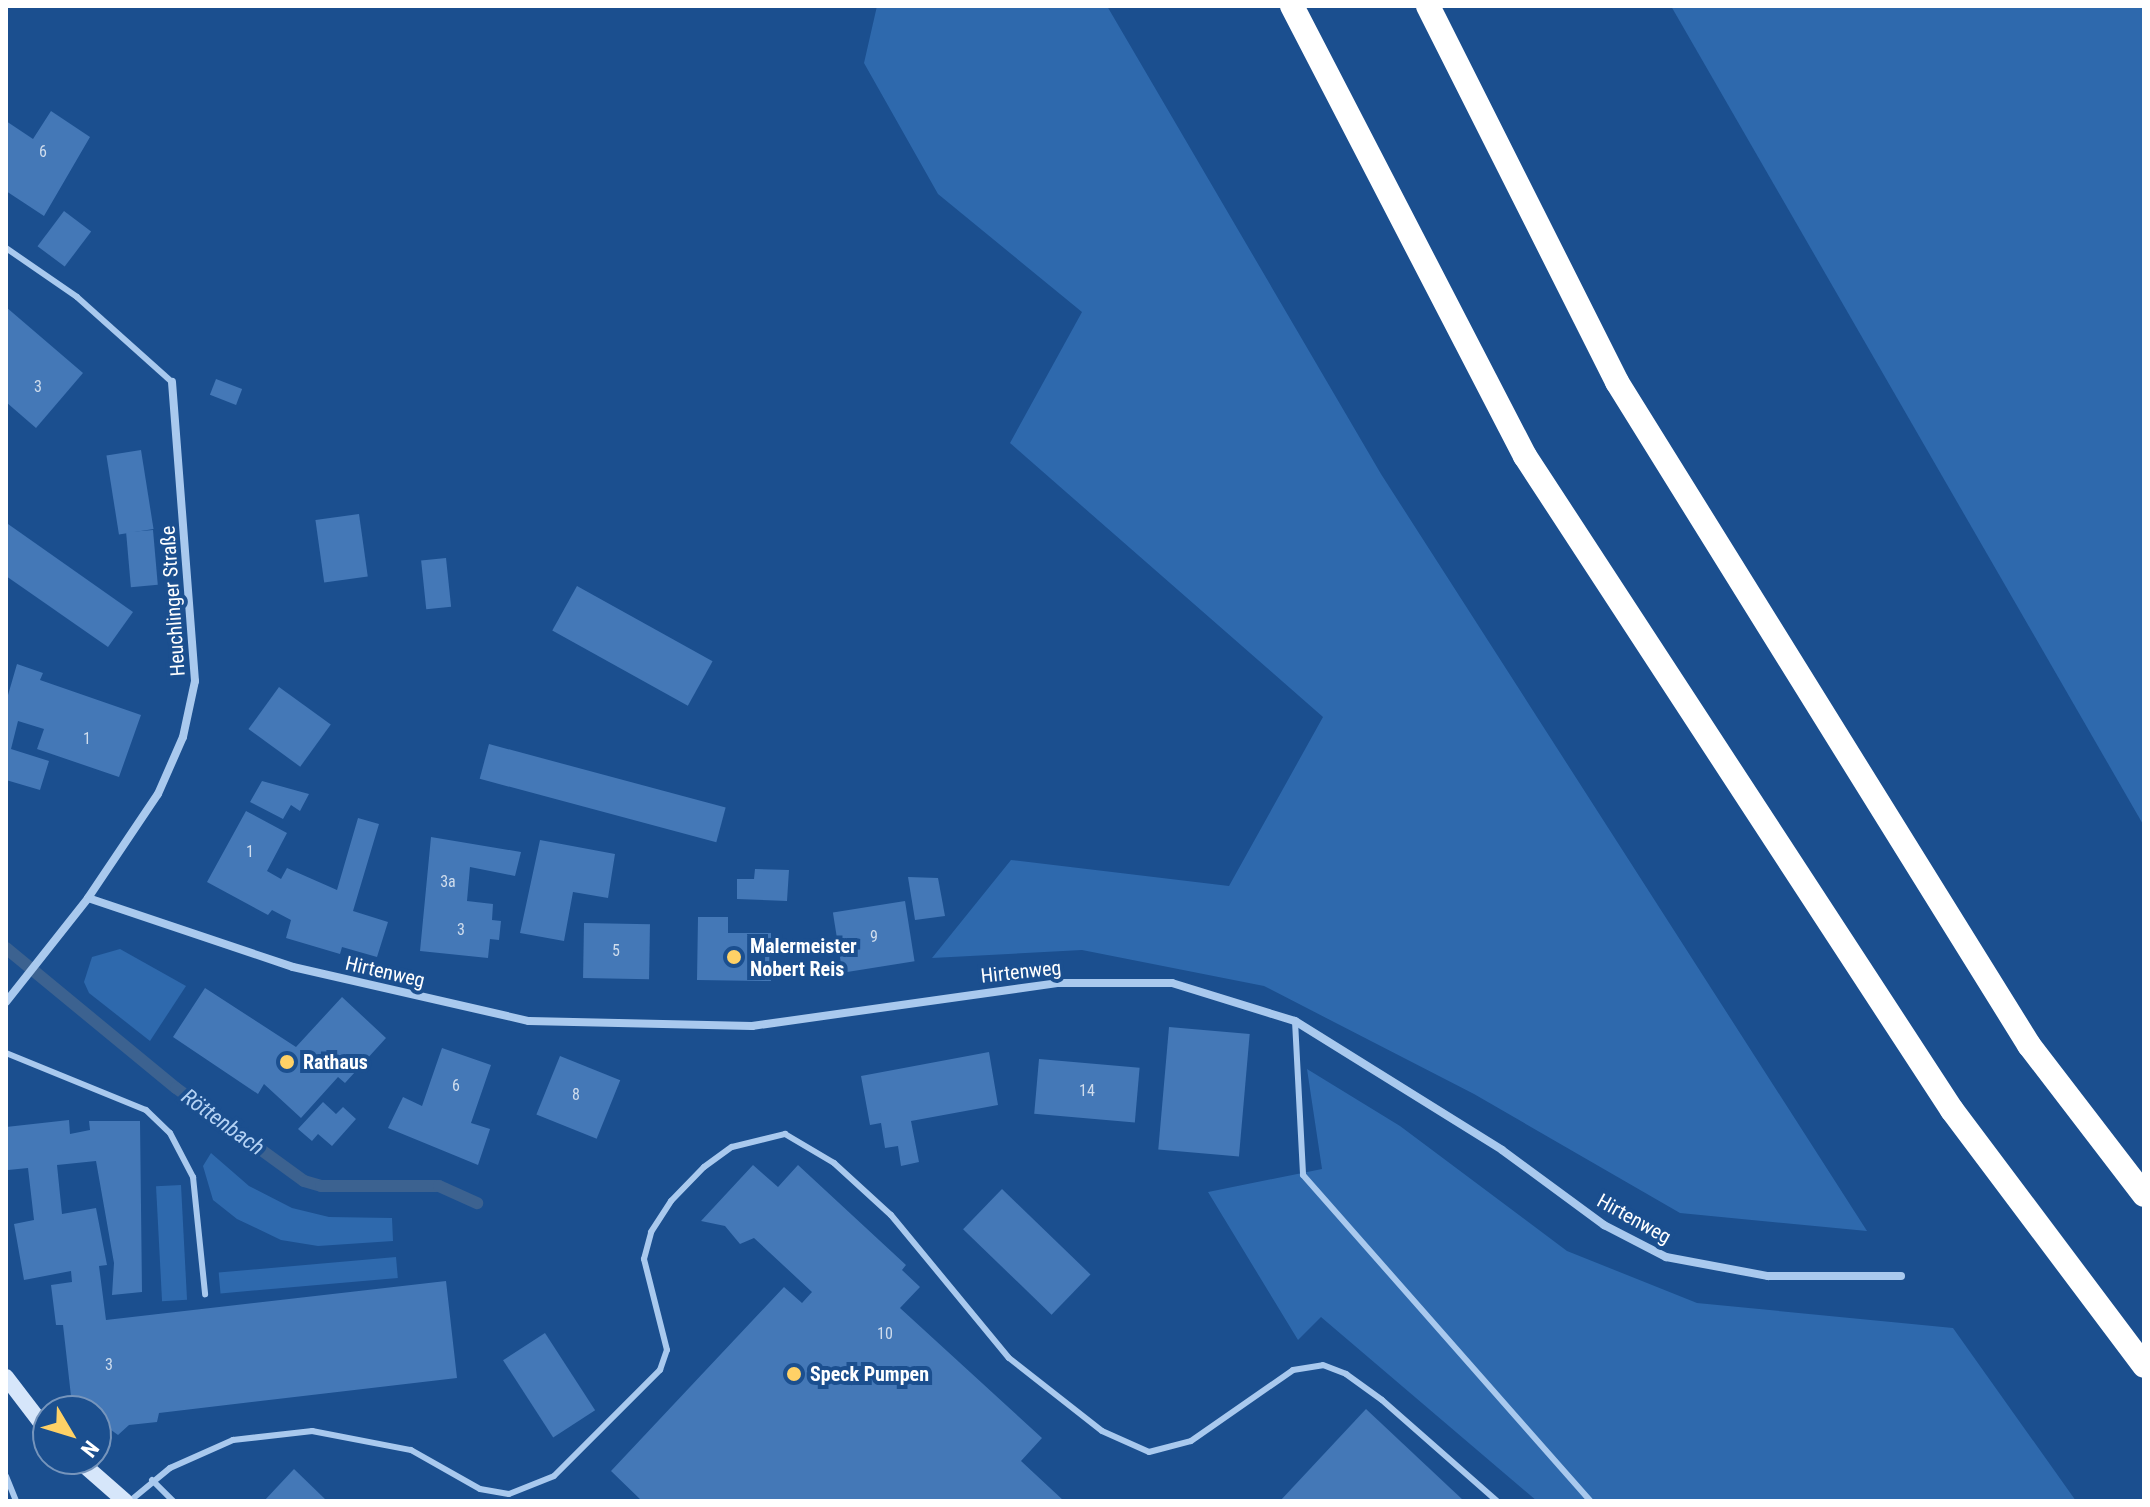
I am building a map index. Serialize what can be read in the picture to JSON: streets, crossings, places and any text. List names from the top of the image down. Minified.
{"streets":{"street":["Heuchlinger Straße","Hirtenweg"]},"crossings":[["Heuchlinger Straße","Hirtenweg"]],"water":["Röttenbach"],"places":["Malermeister Nobert Reis","Rathaus","Speck Pumpen"],"house_numbers":["6","3","1","1","3a","3","9","5","6","14","8","10","3"],"north":"bottom right"}
